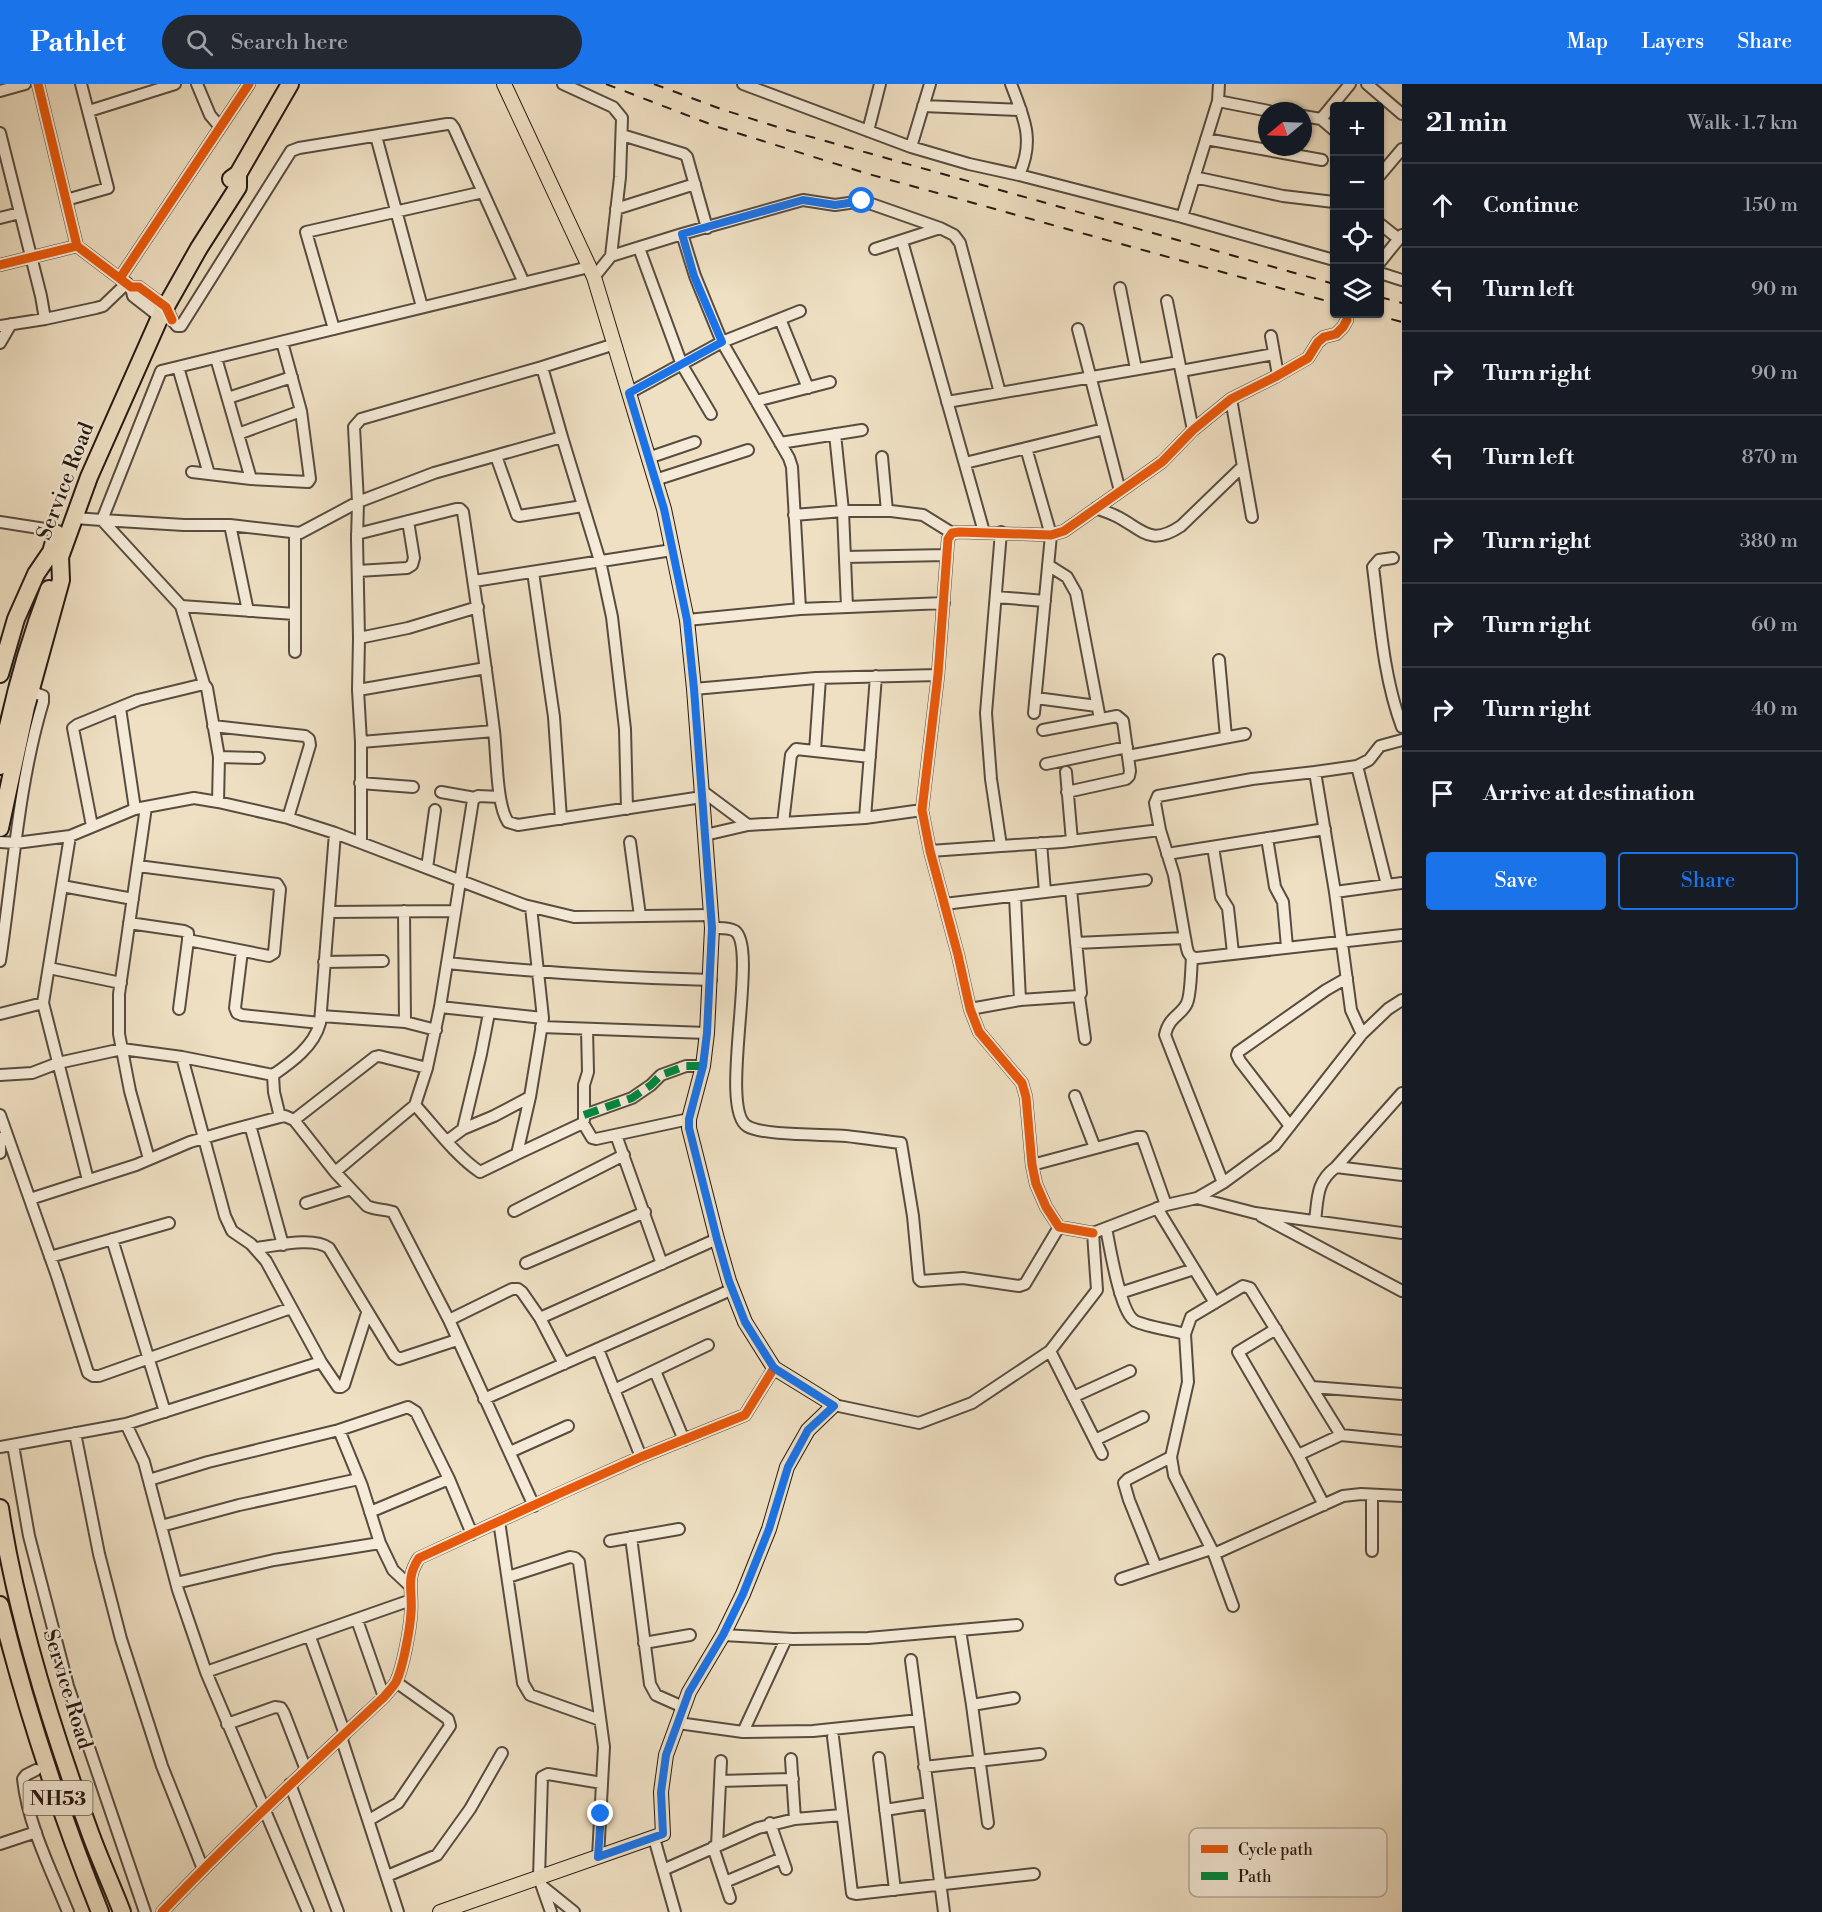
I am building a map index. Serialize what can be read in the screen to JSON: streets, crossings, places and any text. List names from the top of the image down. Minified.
{"streets":{"highway":["Service Road","NH53"]},"legend":["Cycle path","Path"],"north":"left","page":{"header":"Pathlet","search":"Search here","nav":["Map","Layers","Share"],"heading":["21 min","Walk · 1.7 km"],"map_buttons":["+","−"],"list":[["Continue","150 m"],["Turn left","90 m"],["Turn right","90 m"],["Turn left","870 m"],["Turn right","380 m"],["Turn right","60 m"],["Turn right","40 m"],"Arrive at destination"],"buttons":["Save","Share"]}}
